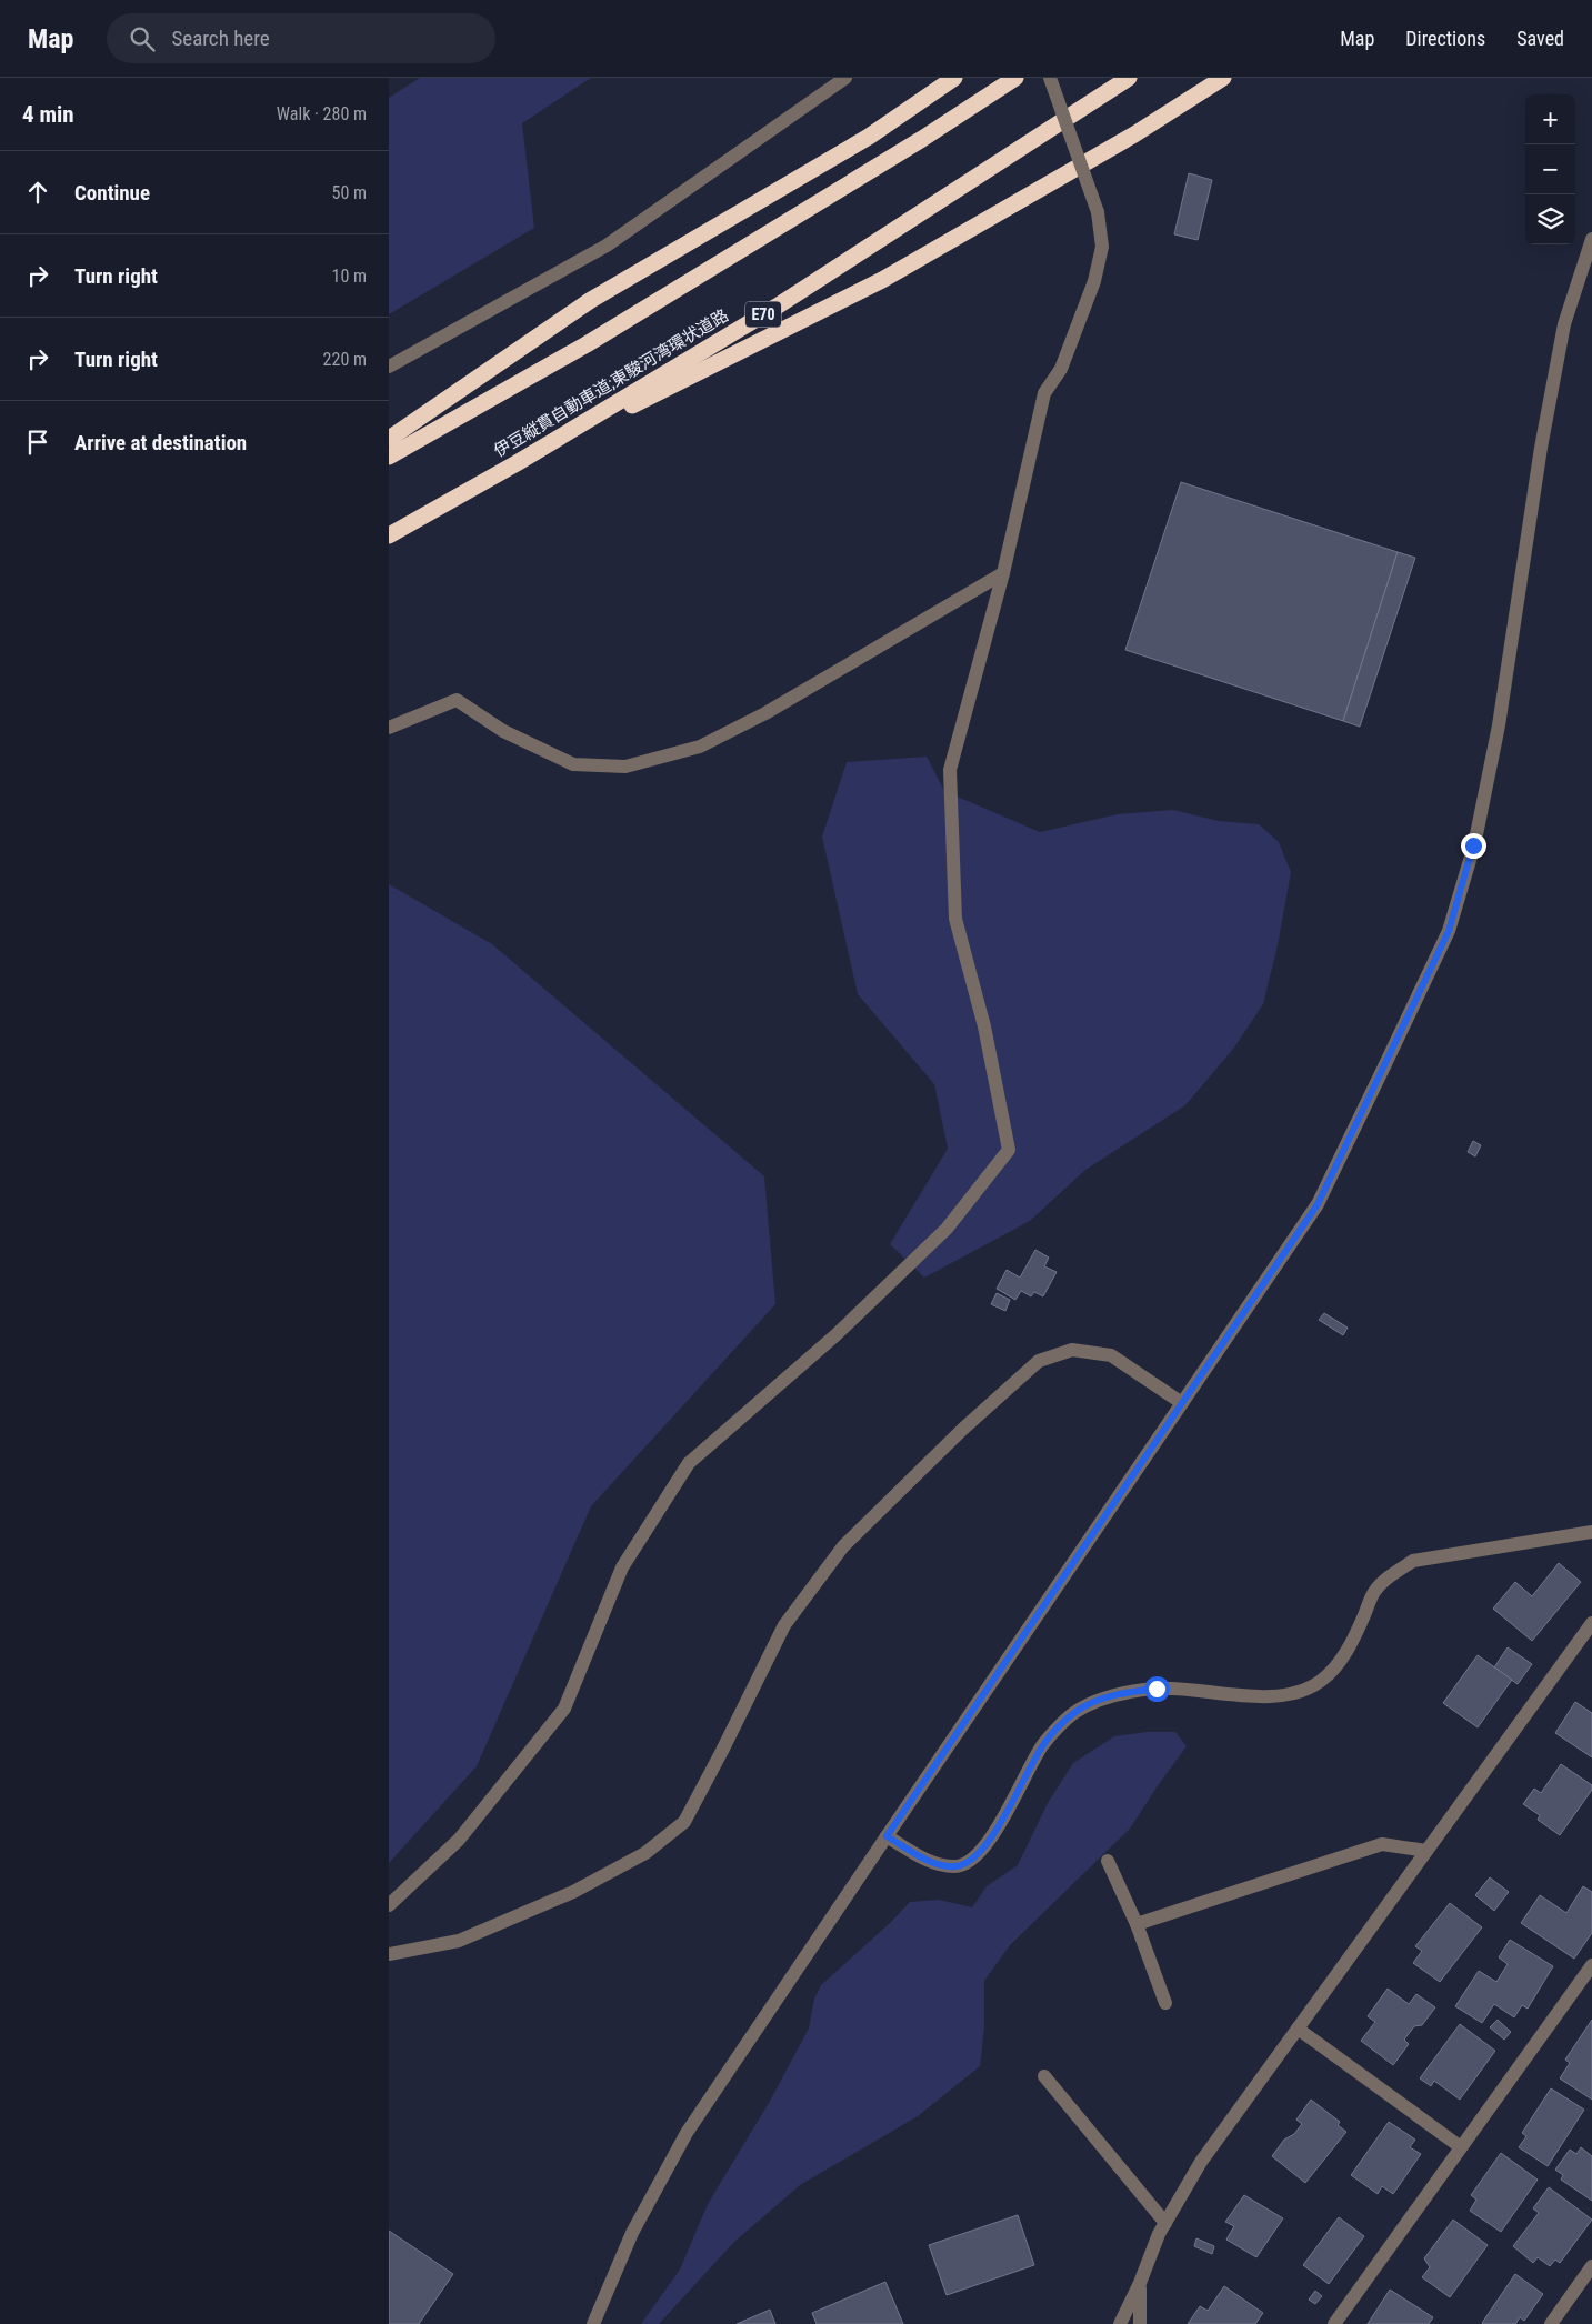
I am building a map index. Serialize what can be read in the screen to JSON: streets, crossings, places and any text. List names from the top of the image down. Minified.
{"streets":{"highway":["E70","伊豆縦貫自動車道;東駿河湾環状道路"]},"page":{"header":"Map","search":"Search here","nav":["Map","Directions","Saved"],"heading":["4 min","Walk · 280 m"],"map_buttons":["+","−"],"list":[["Continue","50 m"],["Turn right","10 m"],["Turn right","220 m"],"Arrive at destination"]}}
